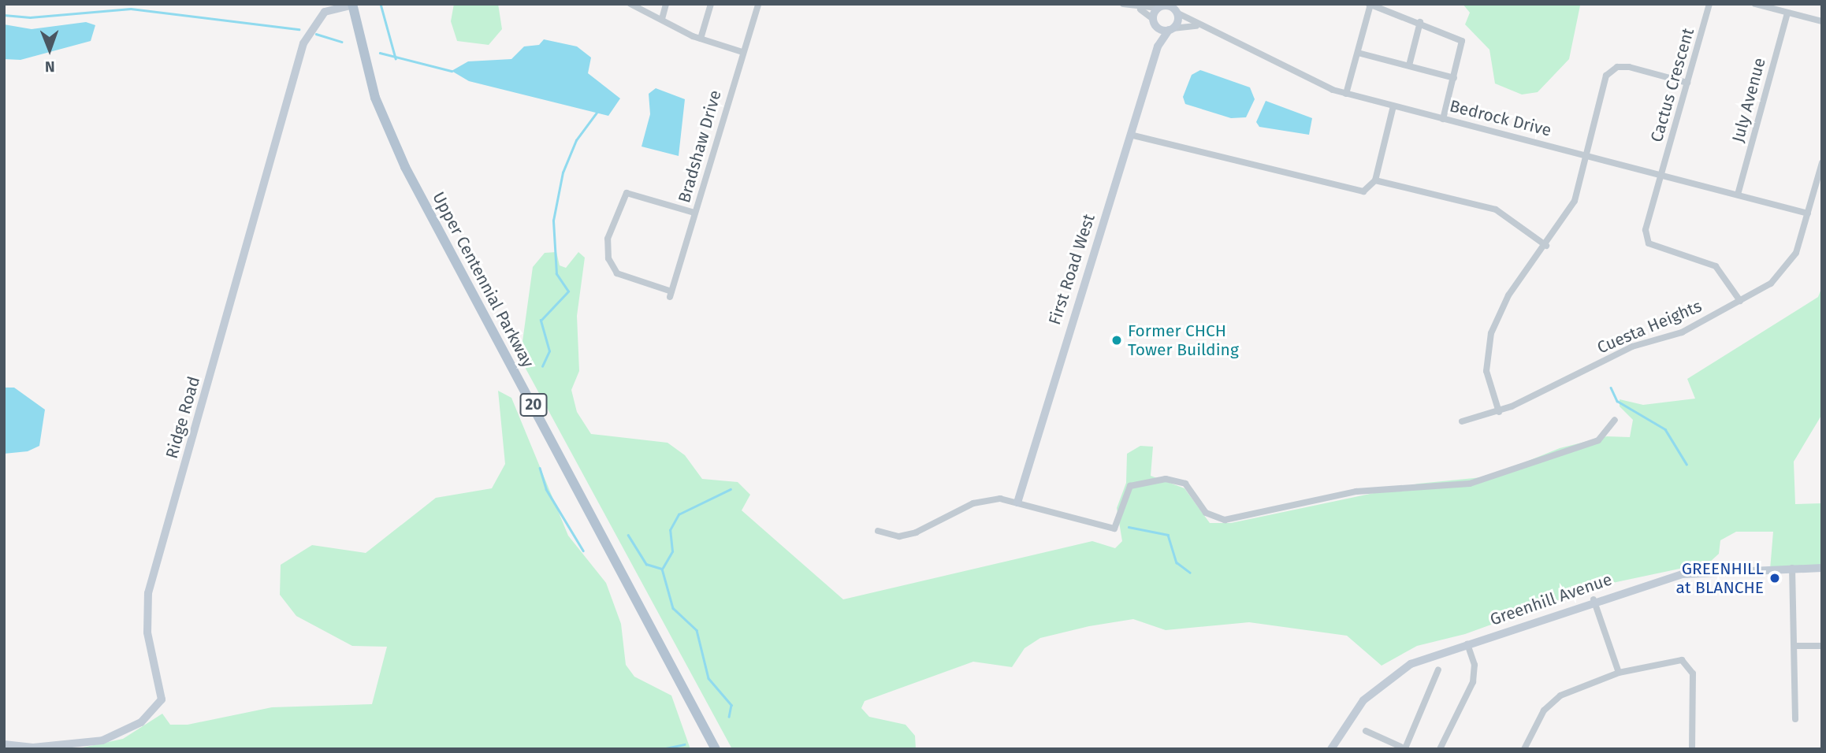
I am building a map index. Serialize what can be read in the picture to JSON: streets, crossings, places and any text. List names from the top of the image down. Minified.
{"streets":{"main road":["Upper Centennial Parkway","20"],"street":["Cactus Crescent","July Avenue","Bedrock Drive","Bradshaw Drive","First Road West","Cuesta Heights","Ridge Road","Greenhill Avenue"]},"crossings":[["Cactus Crescent","Bedrock Drive"],["Cactus Crescent","Cuesta Heights"],["July Avenue","Bedrock Drive"],["Bedrock Drive","First Road West"],["Bedrock Drive","Cuesta Heights"],["Upper Centennial Parkway","Ridge Road"]],"places":["Former CHCH Tower Building","GREENHILL at BLANCHE"],"north":"bottom"}
